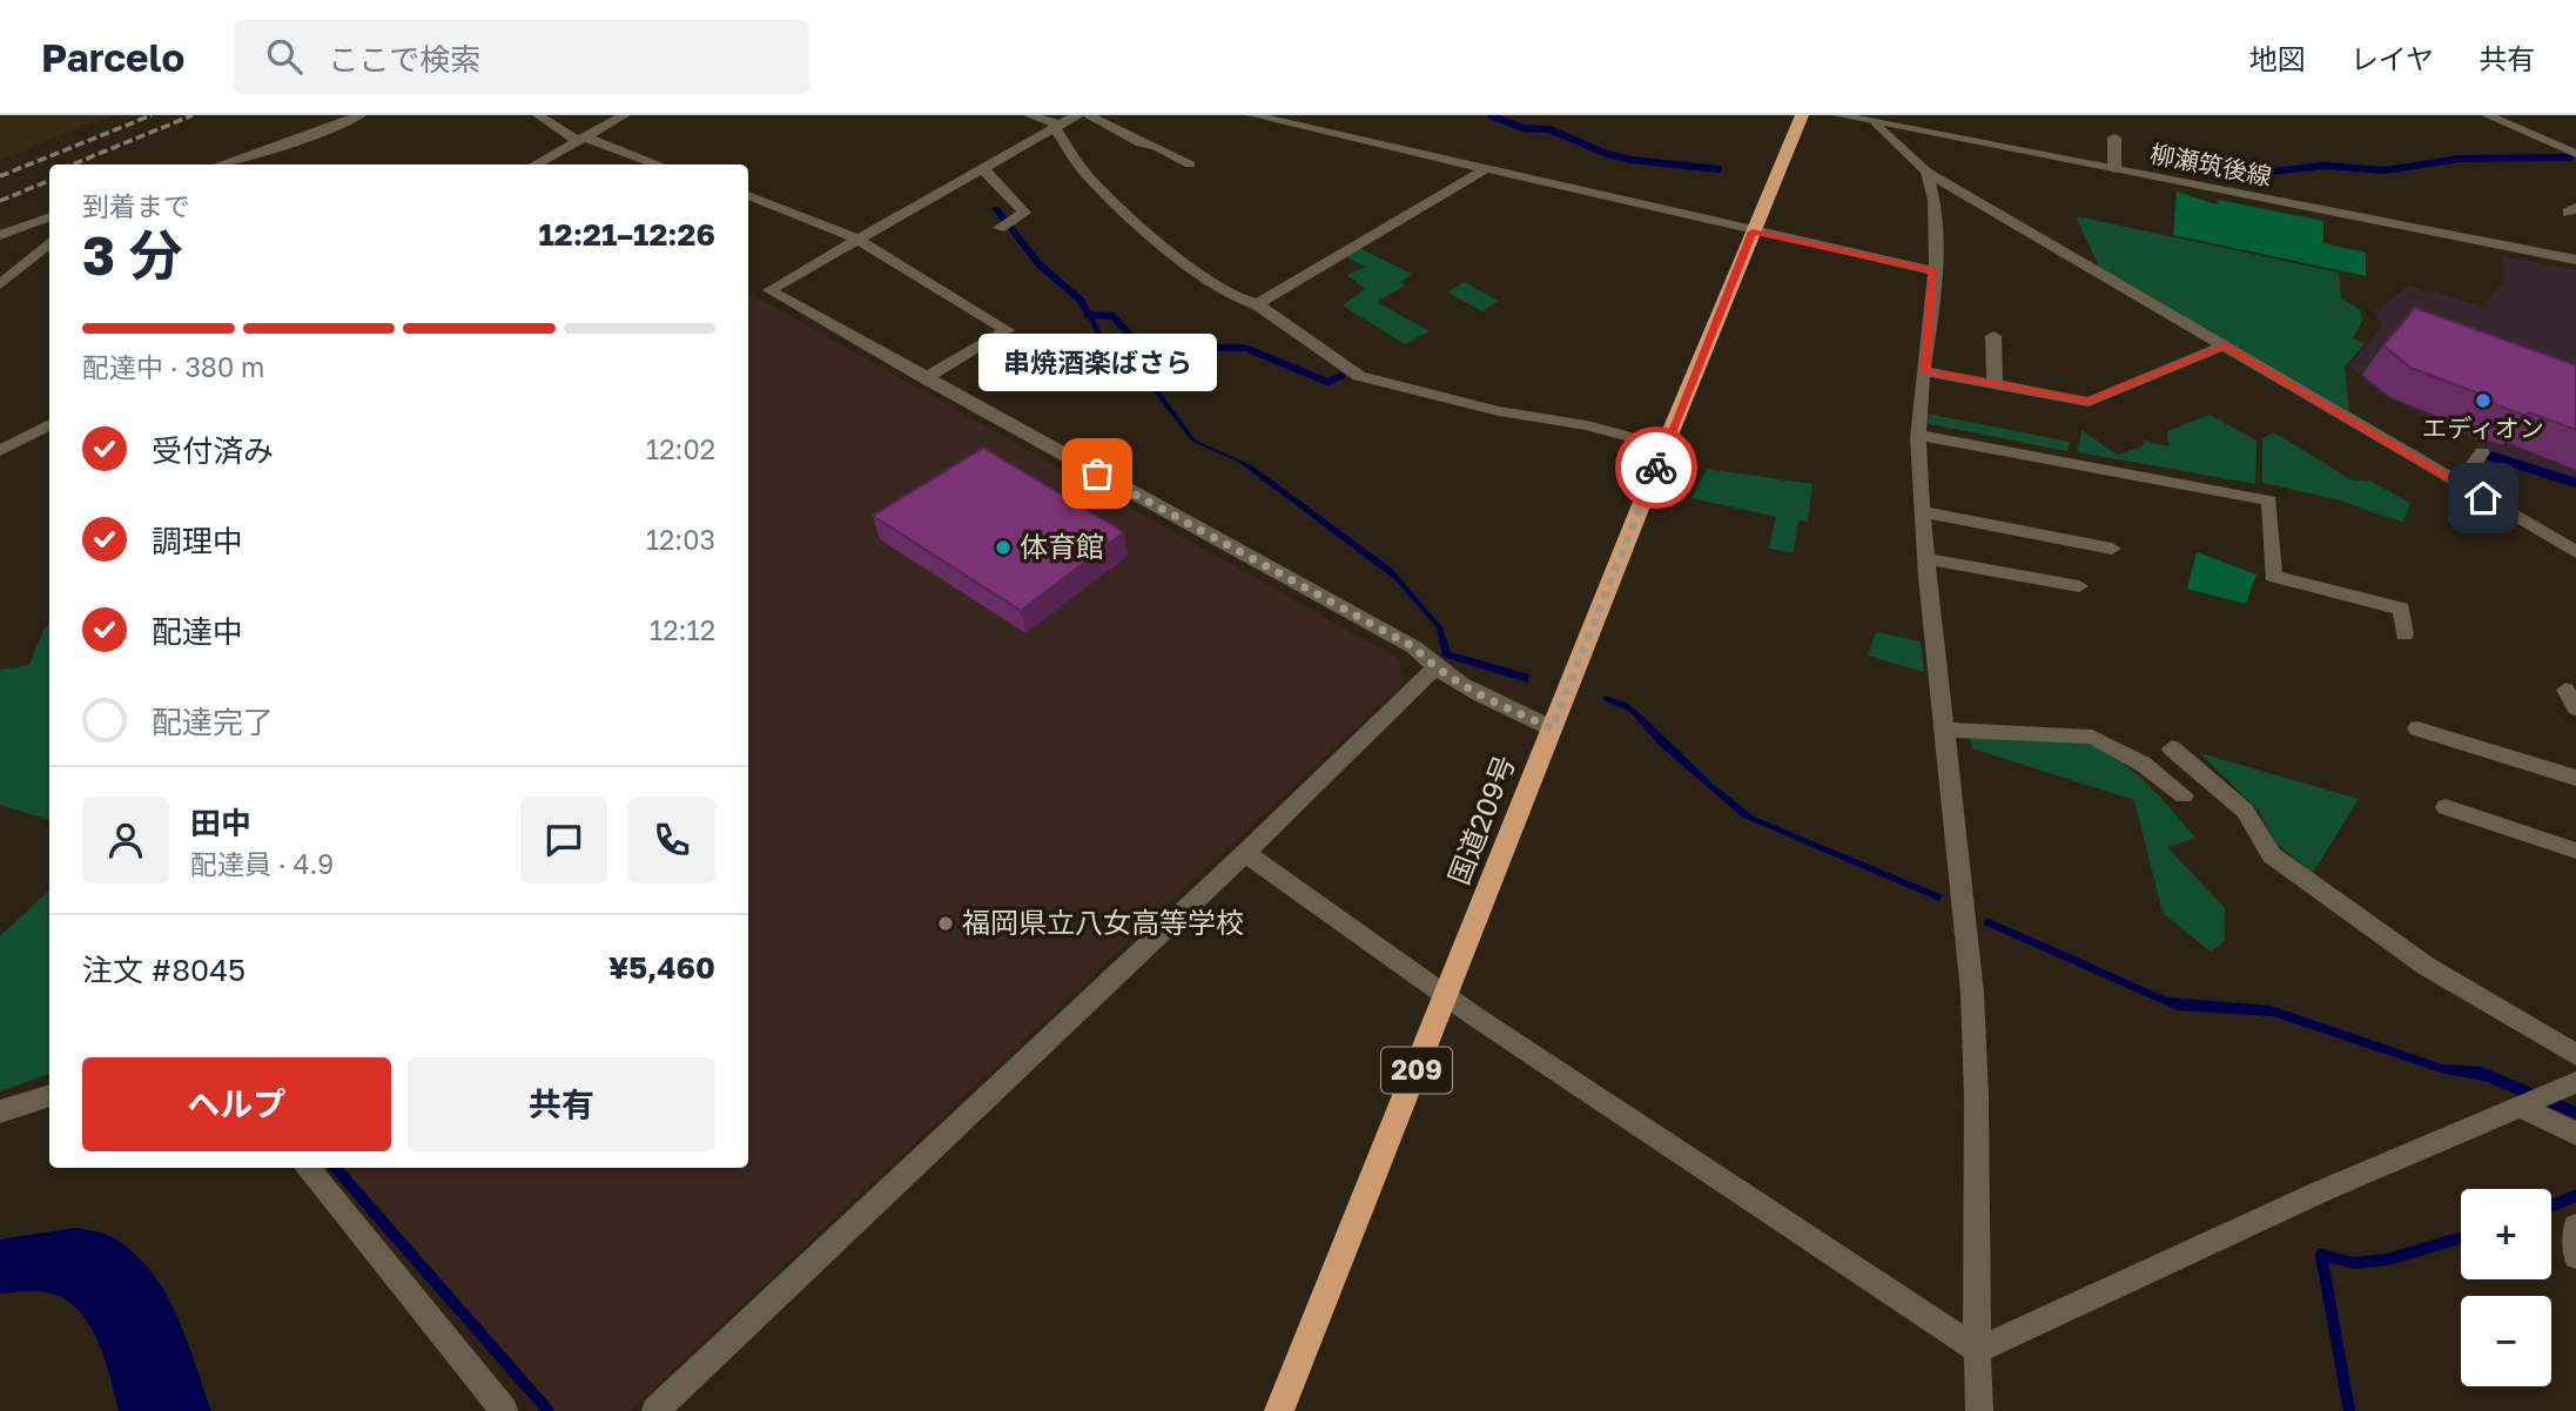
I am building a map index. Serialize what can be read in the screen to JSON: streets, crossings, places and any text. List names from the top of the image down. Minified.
{"streets":{"highway":["国道209号","209"],"street":["柳瀬筑後線"]},"places":["エディオン","串焼酒楽ばさら","体育館","福岡県立八女高等学校"],"page":{"header":"Parcelo","search":"ここで検索","nav":["地図","レイヤ","共有"],"heading":["3 分","到着まで","12:21–12:26"],"panel":["田中","配達員 · 4.9","注文 #8045","¥5,460"],"bar":"配達中 · 380 m","bubble":"串焼酒楽ばさら","list":[["受付済み","12:02"],["調理中","12:03"],["配達中","12:12"],"配達完了"],"buttons":["ヘルプ","共有"],"map_buttons":["+","−"]}}
